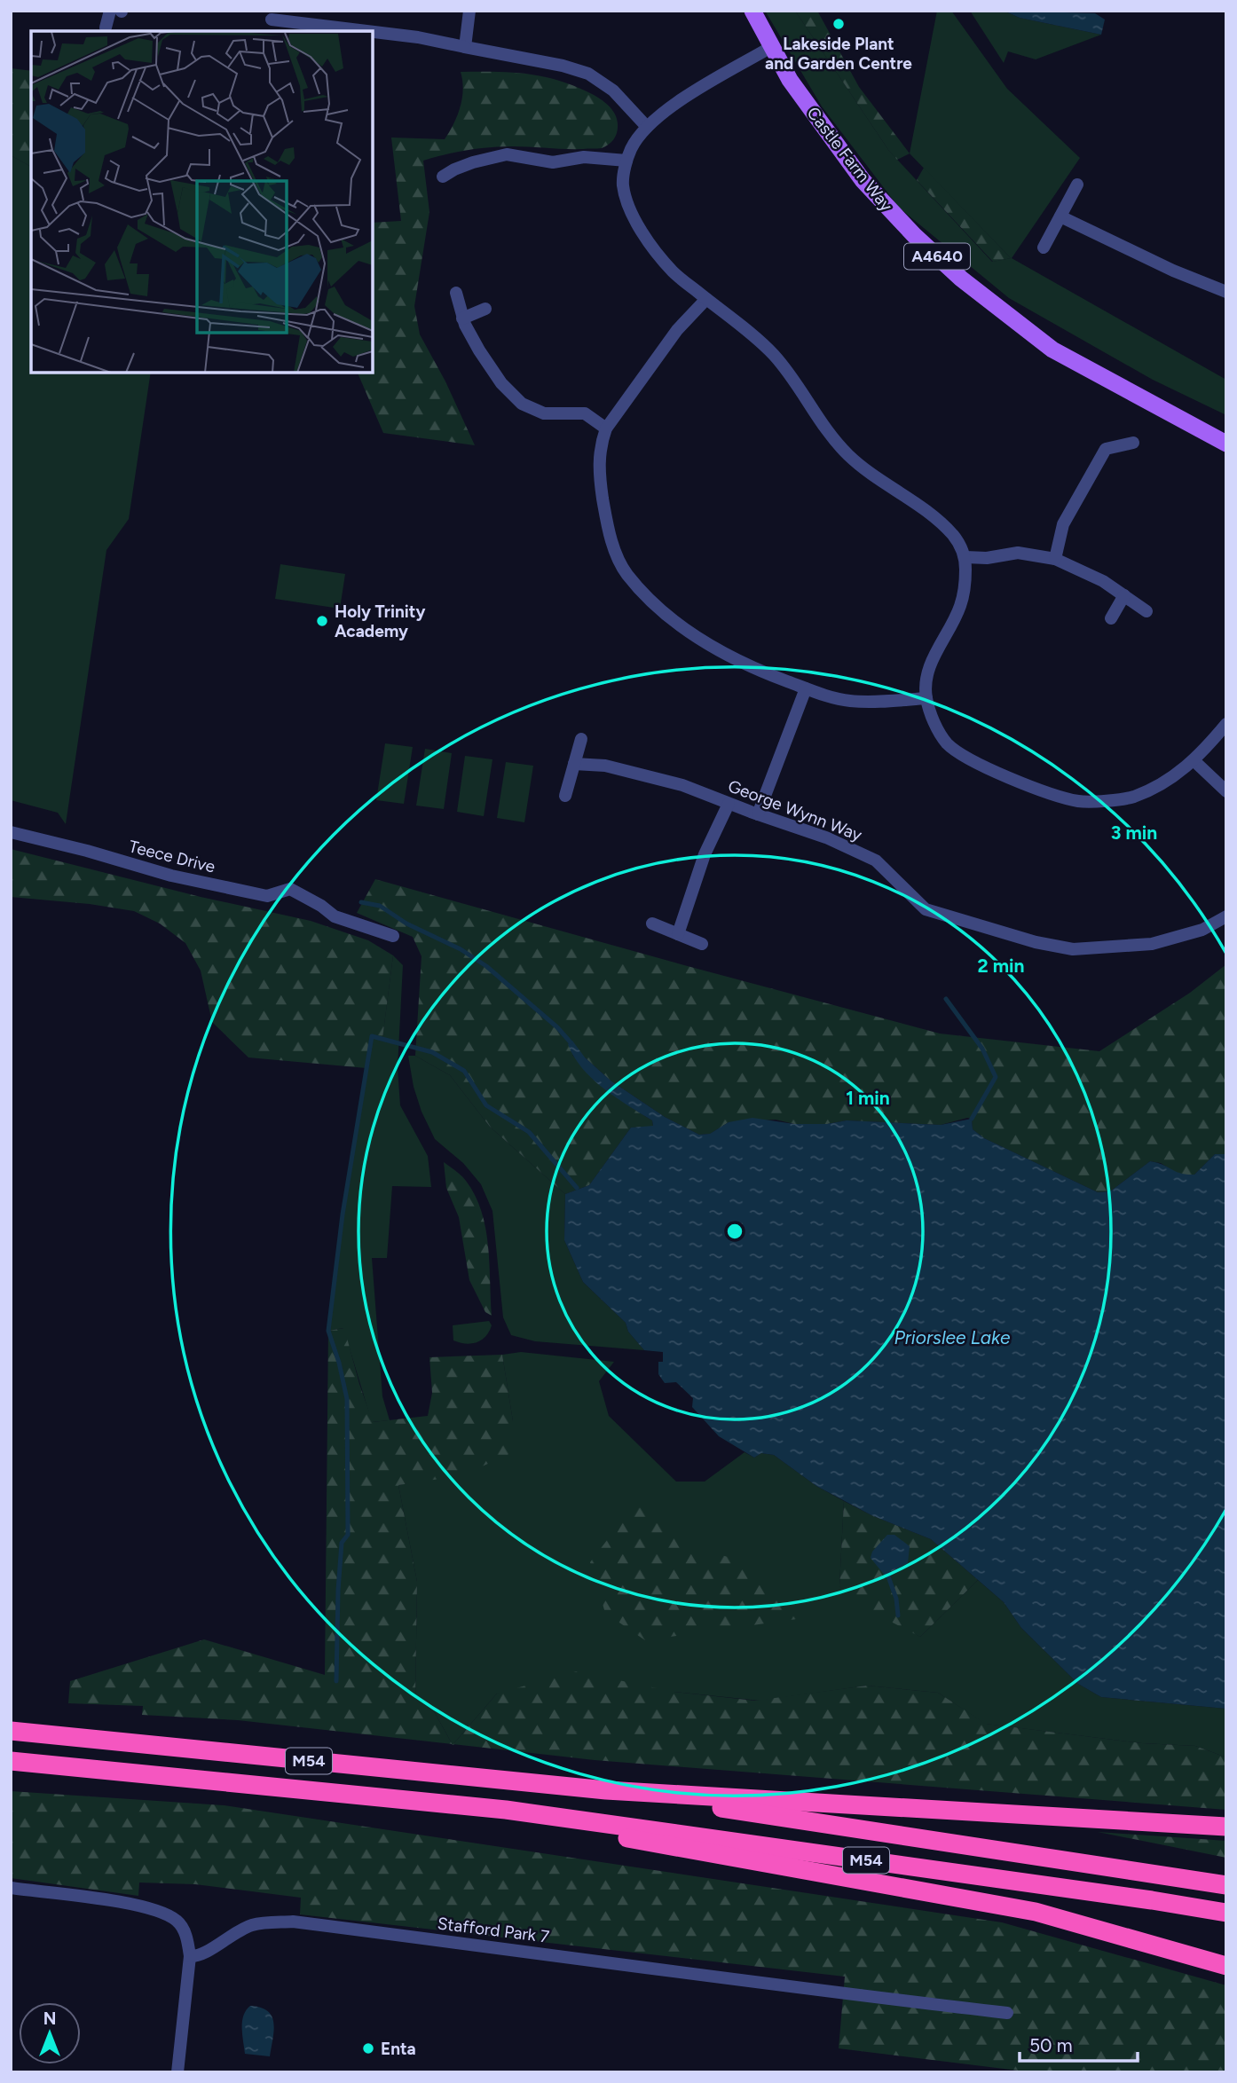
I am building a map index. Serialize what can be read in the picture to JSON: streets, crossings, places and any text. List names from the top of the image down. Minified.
{"streets":{"highway":["M54"],"main road":["Castle Farm Way","A4640"],"street":["George Wynn Way","Teece Drive","Stafford Park 7"]},"water":["Priorslee Lake"],"places":["Lakeside Plant and Garden Centre","Holy Trinity Academy","Enta"],"scale_bar":"50 m","north":"top","rings":["3 min","2 min","1 min"]}
